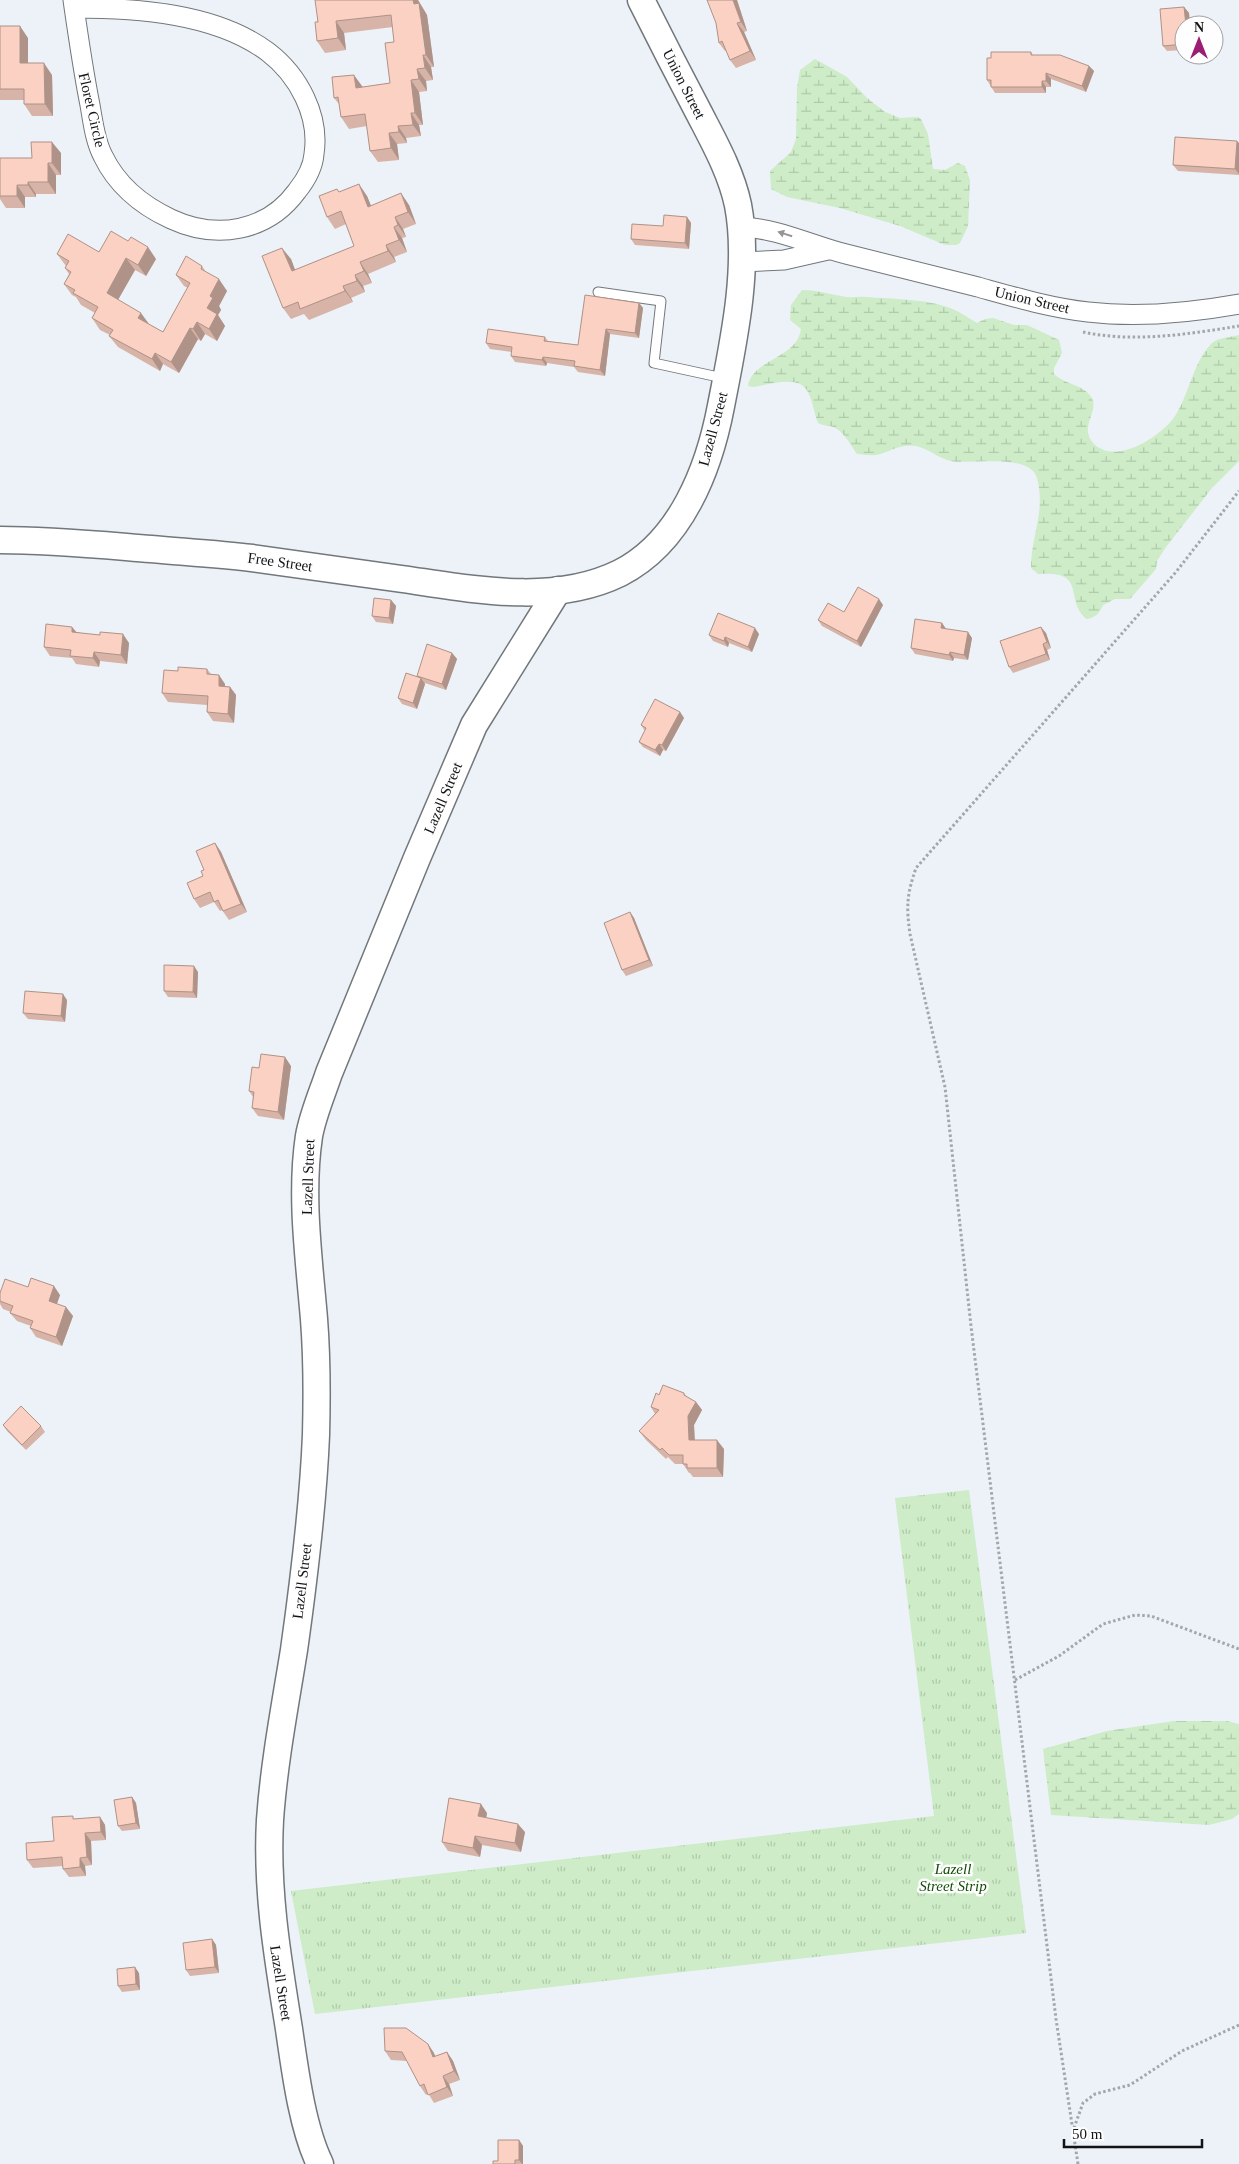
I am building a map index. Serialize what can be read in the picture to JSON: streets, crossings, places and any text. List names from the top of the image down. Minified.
{"streets":{"street":["Union Street","Floret Circle","Lazell Street","Free Street"]},"crossings":[["Union Street","Lazell Street"],["Lazell Street","Free Street"]],"parks":["Lazell Street Strip"],"scale_bar":"50 m","north":"top"}
